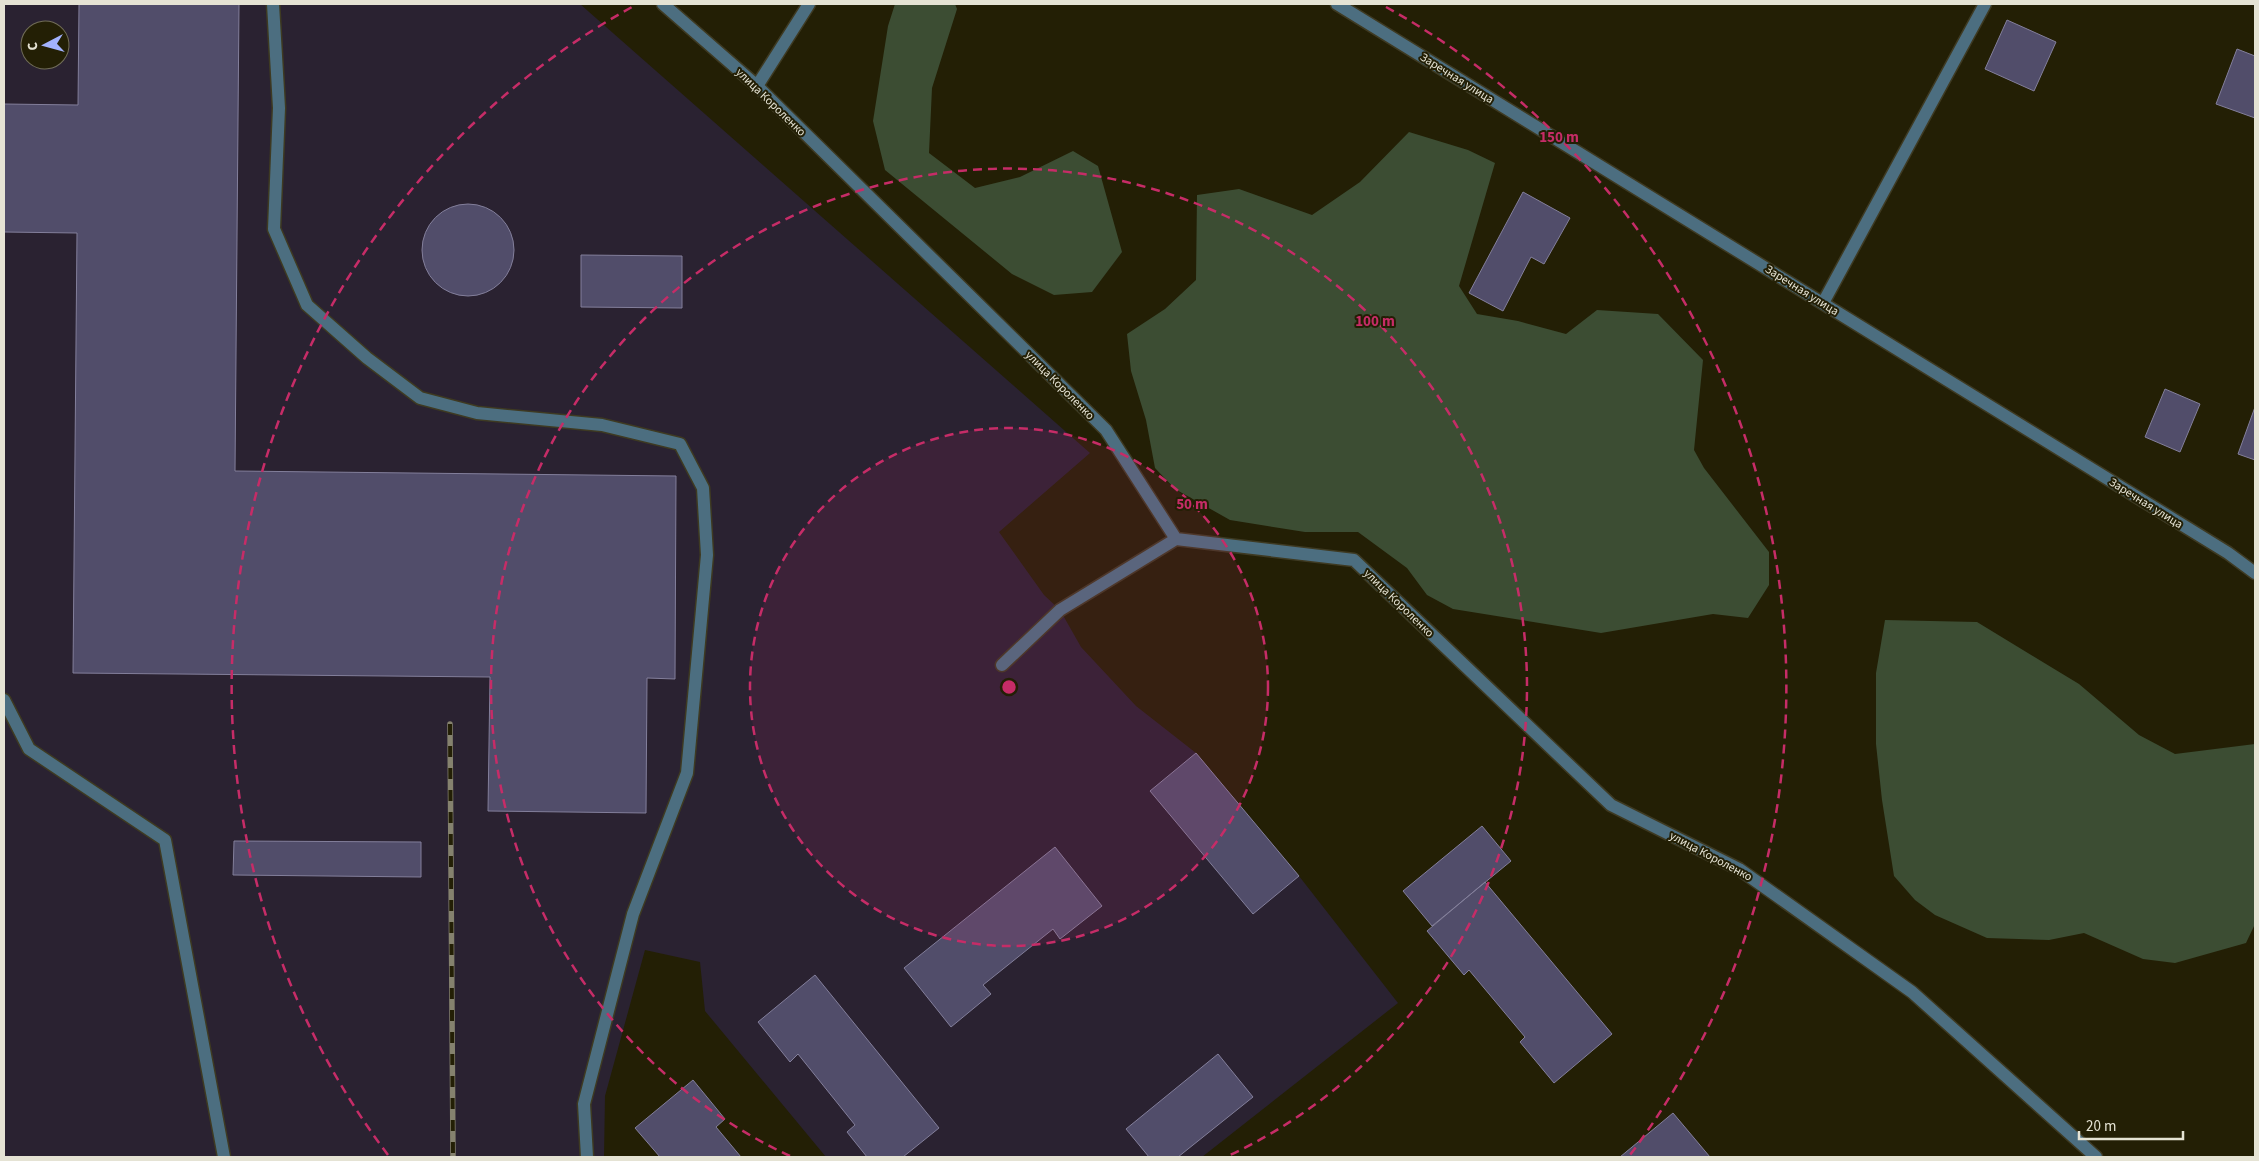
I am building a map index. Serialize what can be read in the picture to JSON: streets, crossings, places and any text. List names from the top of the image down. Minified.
{"streets":{"street":["Заречная улица","улица Короленко"]},"scale_bar":"20 m","north":"left","rings":["150 m","100 m","50 m"]}
